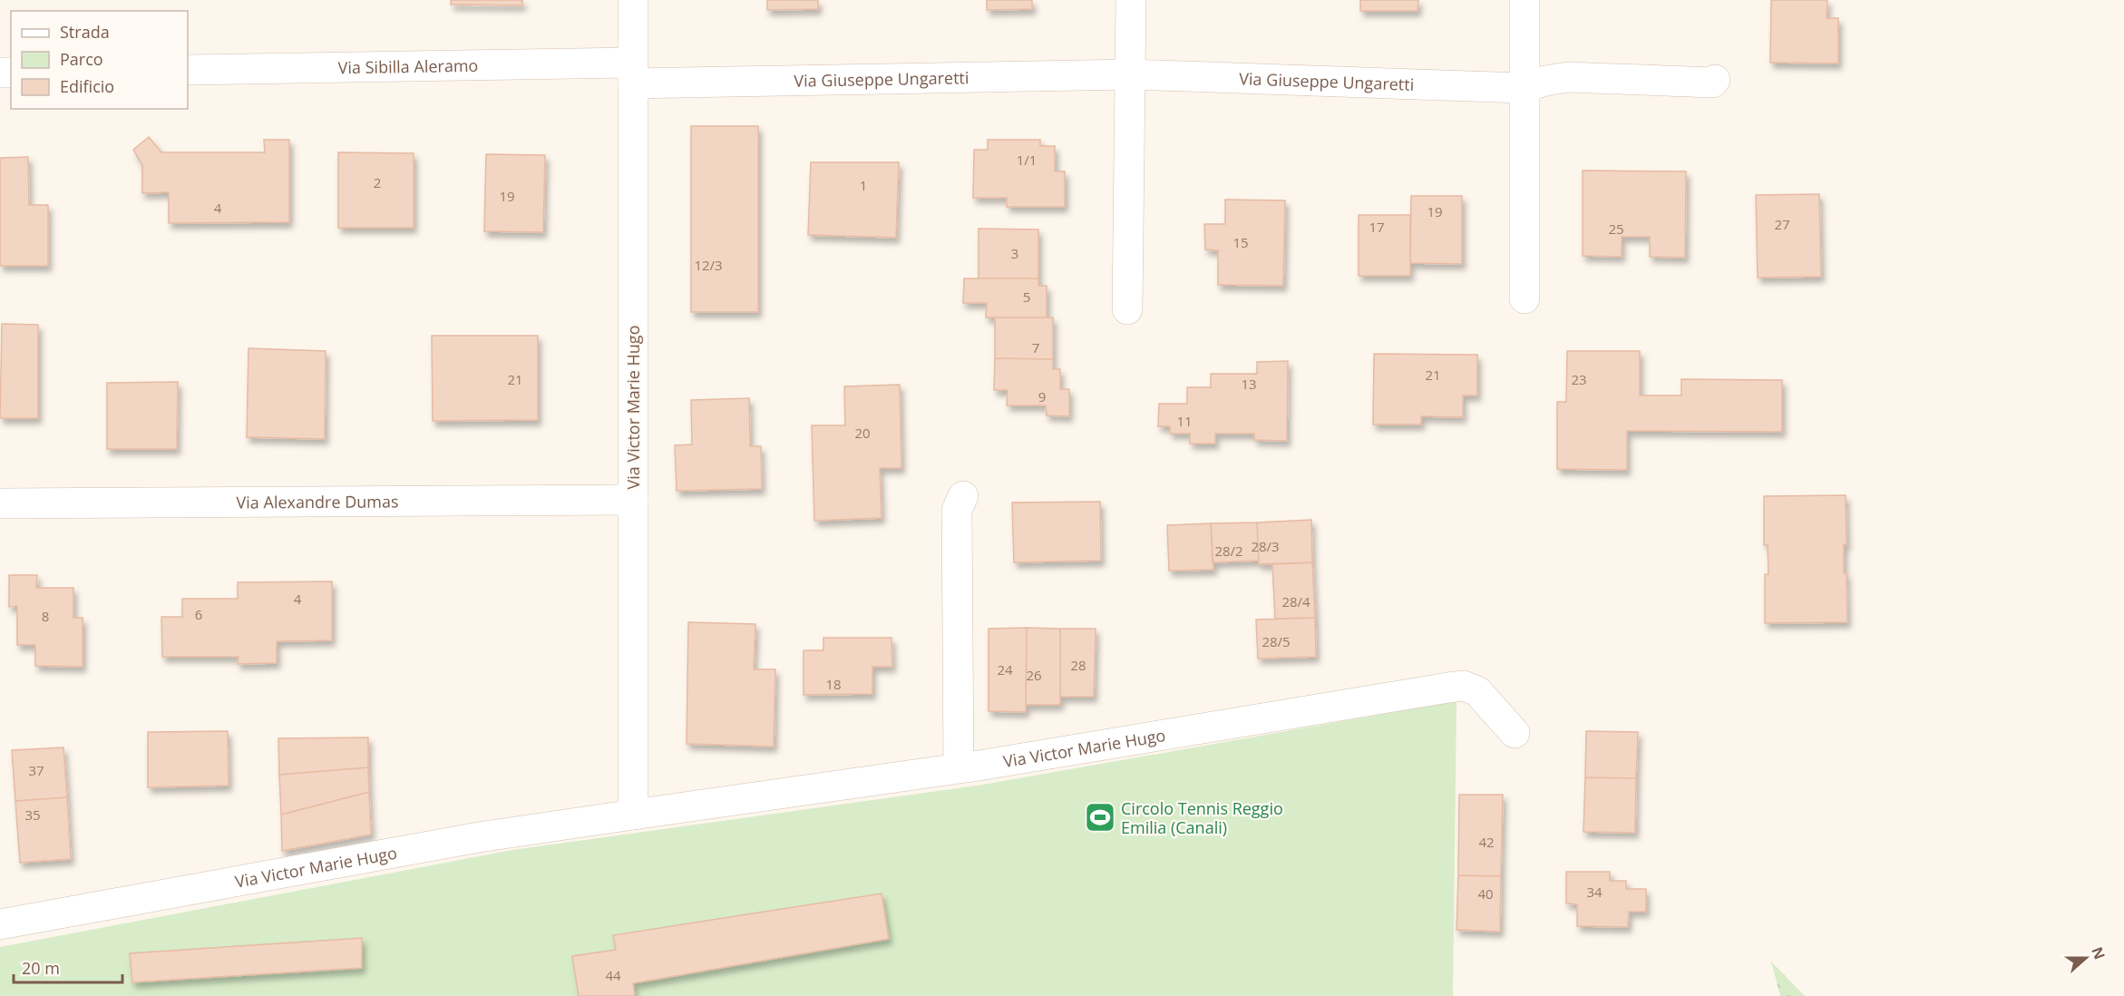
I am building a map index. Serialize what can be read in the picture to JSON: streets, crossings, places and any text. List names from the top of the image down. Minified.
{"streets":{"street":["Via Sibilla Aleramo","Via Giuseppe Ungaretti","Via Victor Marie Hugo","Via Alexandre Dumas"]},"crossings":[["Via Sibilla Aleramo","Via Giuseppe Ungaretti"],["Via Sibilla Aleramo","Via Victor Marie Hugo"],["Via Giuseppe Ungaretti","Via Victor Marie Hugo"],["Via Victor Marie Hugo","Via Alexandre Dumas"]],"places":{"sports":["Circolo Tennis Reggio Emilia (Canali)"]},"house_numbers":["1/1","2","1","19","4","19","27","17","25","15","3","12/3","5","7","21","21","23","13","9","11","20","28/3","28/2","4","28/4","6","8","28/5","28","24","26","18","37","35","42","34","40","44"],"legend":["Strada","Parco","Edificio"],"scale_bar":"20 m","north":"right"}
